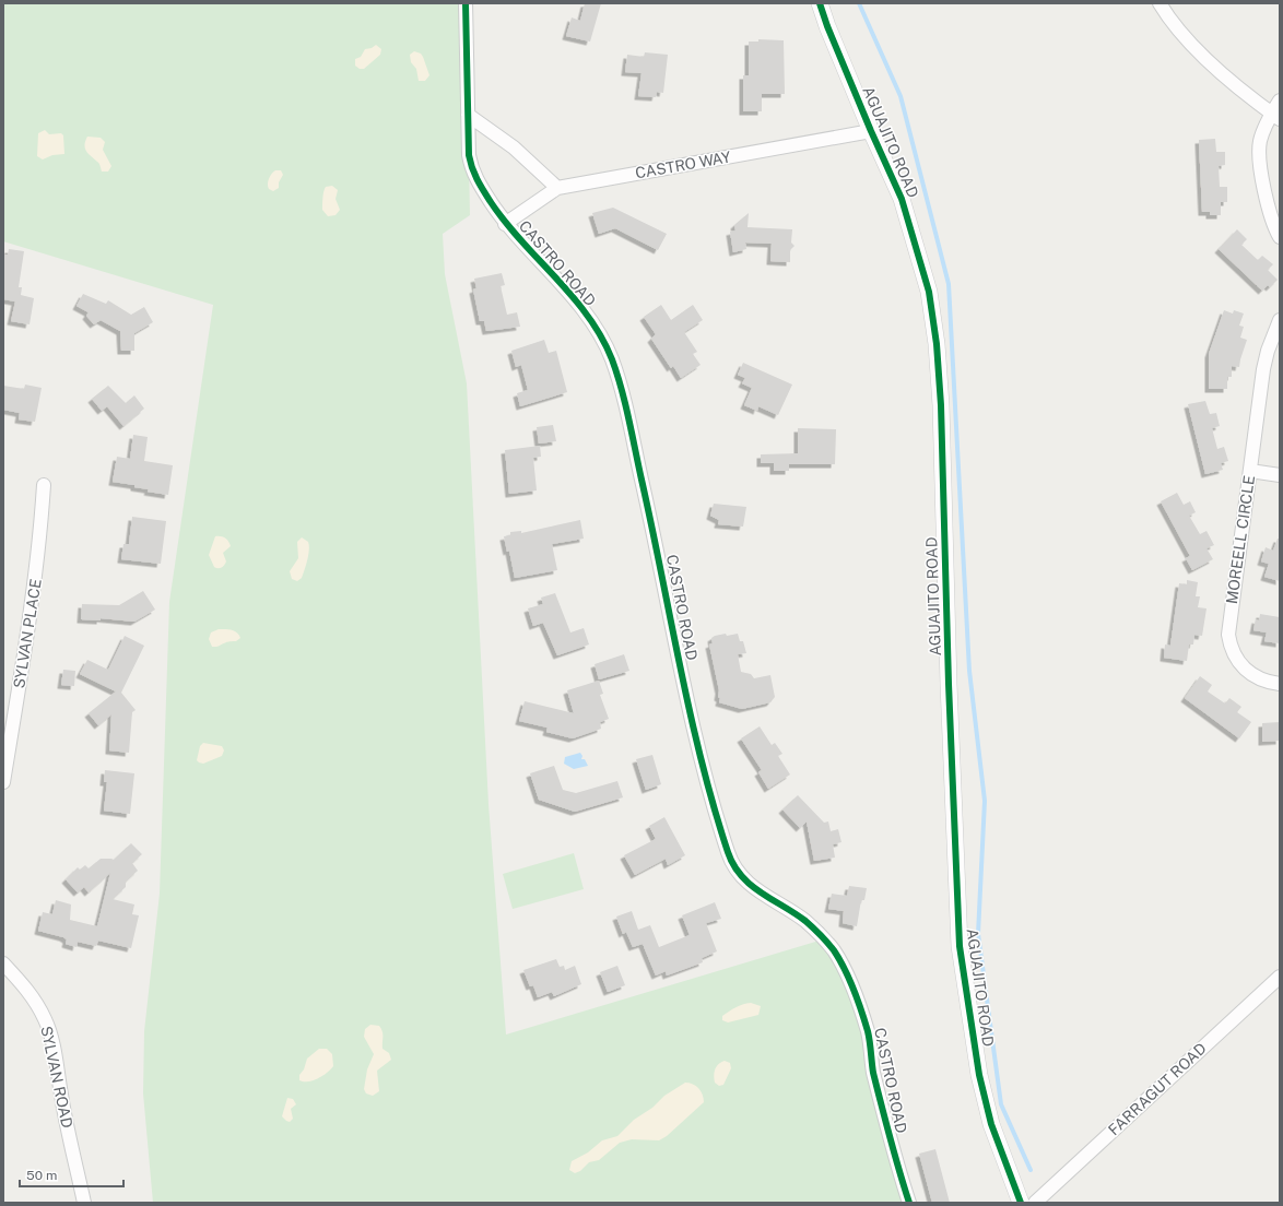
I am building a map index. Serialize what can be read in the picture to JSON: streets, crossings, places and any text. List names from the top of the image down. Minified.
{"streets":{"street":["AGUAJITO ROAD","CASTRO WAY","CASTRO ROAD","MOREELL CIRCLE","SYLVAN PLACE","SYLVAN ROAD","FARRAGUT ROAD"]},"crossings":[["AGUAJITO ROAD","CASTRO WAY"],["CASTRO WAY","CASTRO ROAD"]],"scale_bar":"50 m"}
